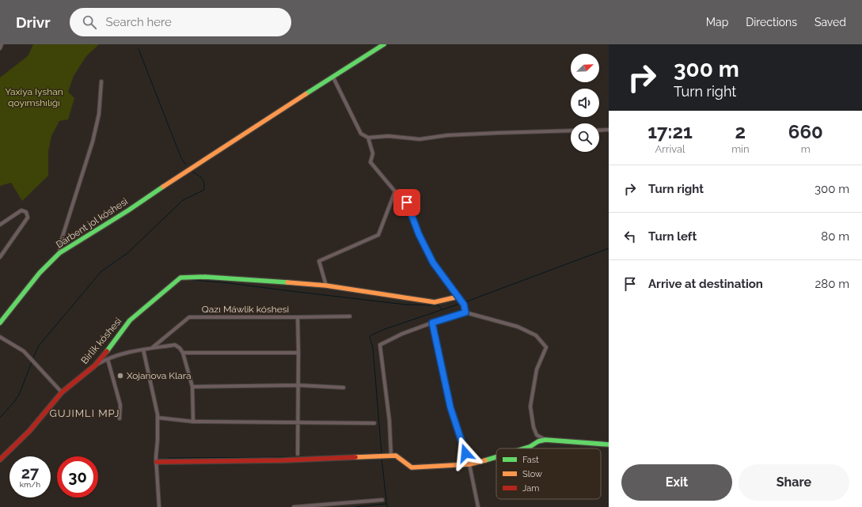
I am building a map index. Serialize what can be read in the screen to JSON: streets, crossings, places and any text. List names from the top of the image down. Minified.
{"streets":{"street":["Dárbent jol kóshesi","Qazı Máwlik kóshesi","Birlik kóshesi"]},"districts":["GUJIMLI MPJ"],"parks":["Yaxiya Iyshan qoyımshılıǵı"],"places":["Xojanova Klara"],"legend":["Fast","Slow","Jam"],"north":"top right","page":{"header":"Drivr","search":"Search here","nav":["Map","Directions","Saved"],"turn":["300 m","Turn right"],"eta":["17:21","Arrival","2","min","660","m"],"list":[{"name":"Turn right","value":"300 m"},{"name":"Turn left","value":"80 m"},{"name":"Arrive at destination","value":"280 m"}],"speed":"27 km/h","limit":"30","buttons":["Exit","Share"]}}
